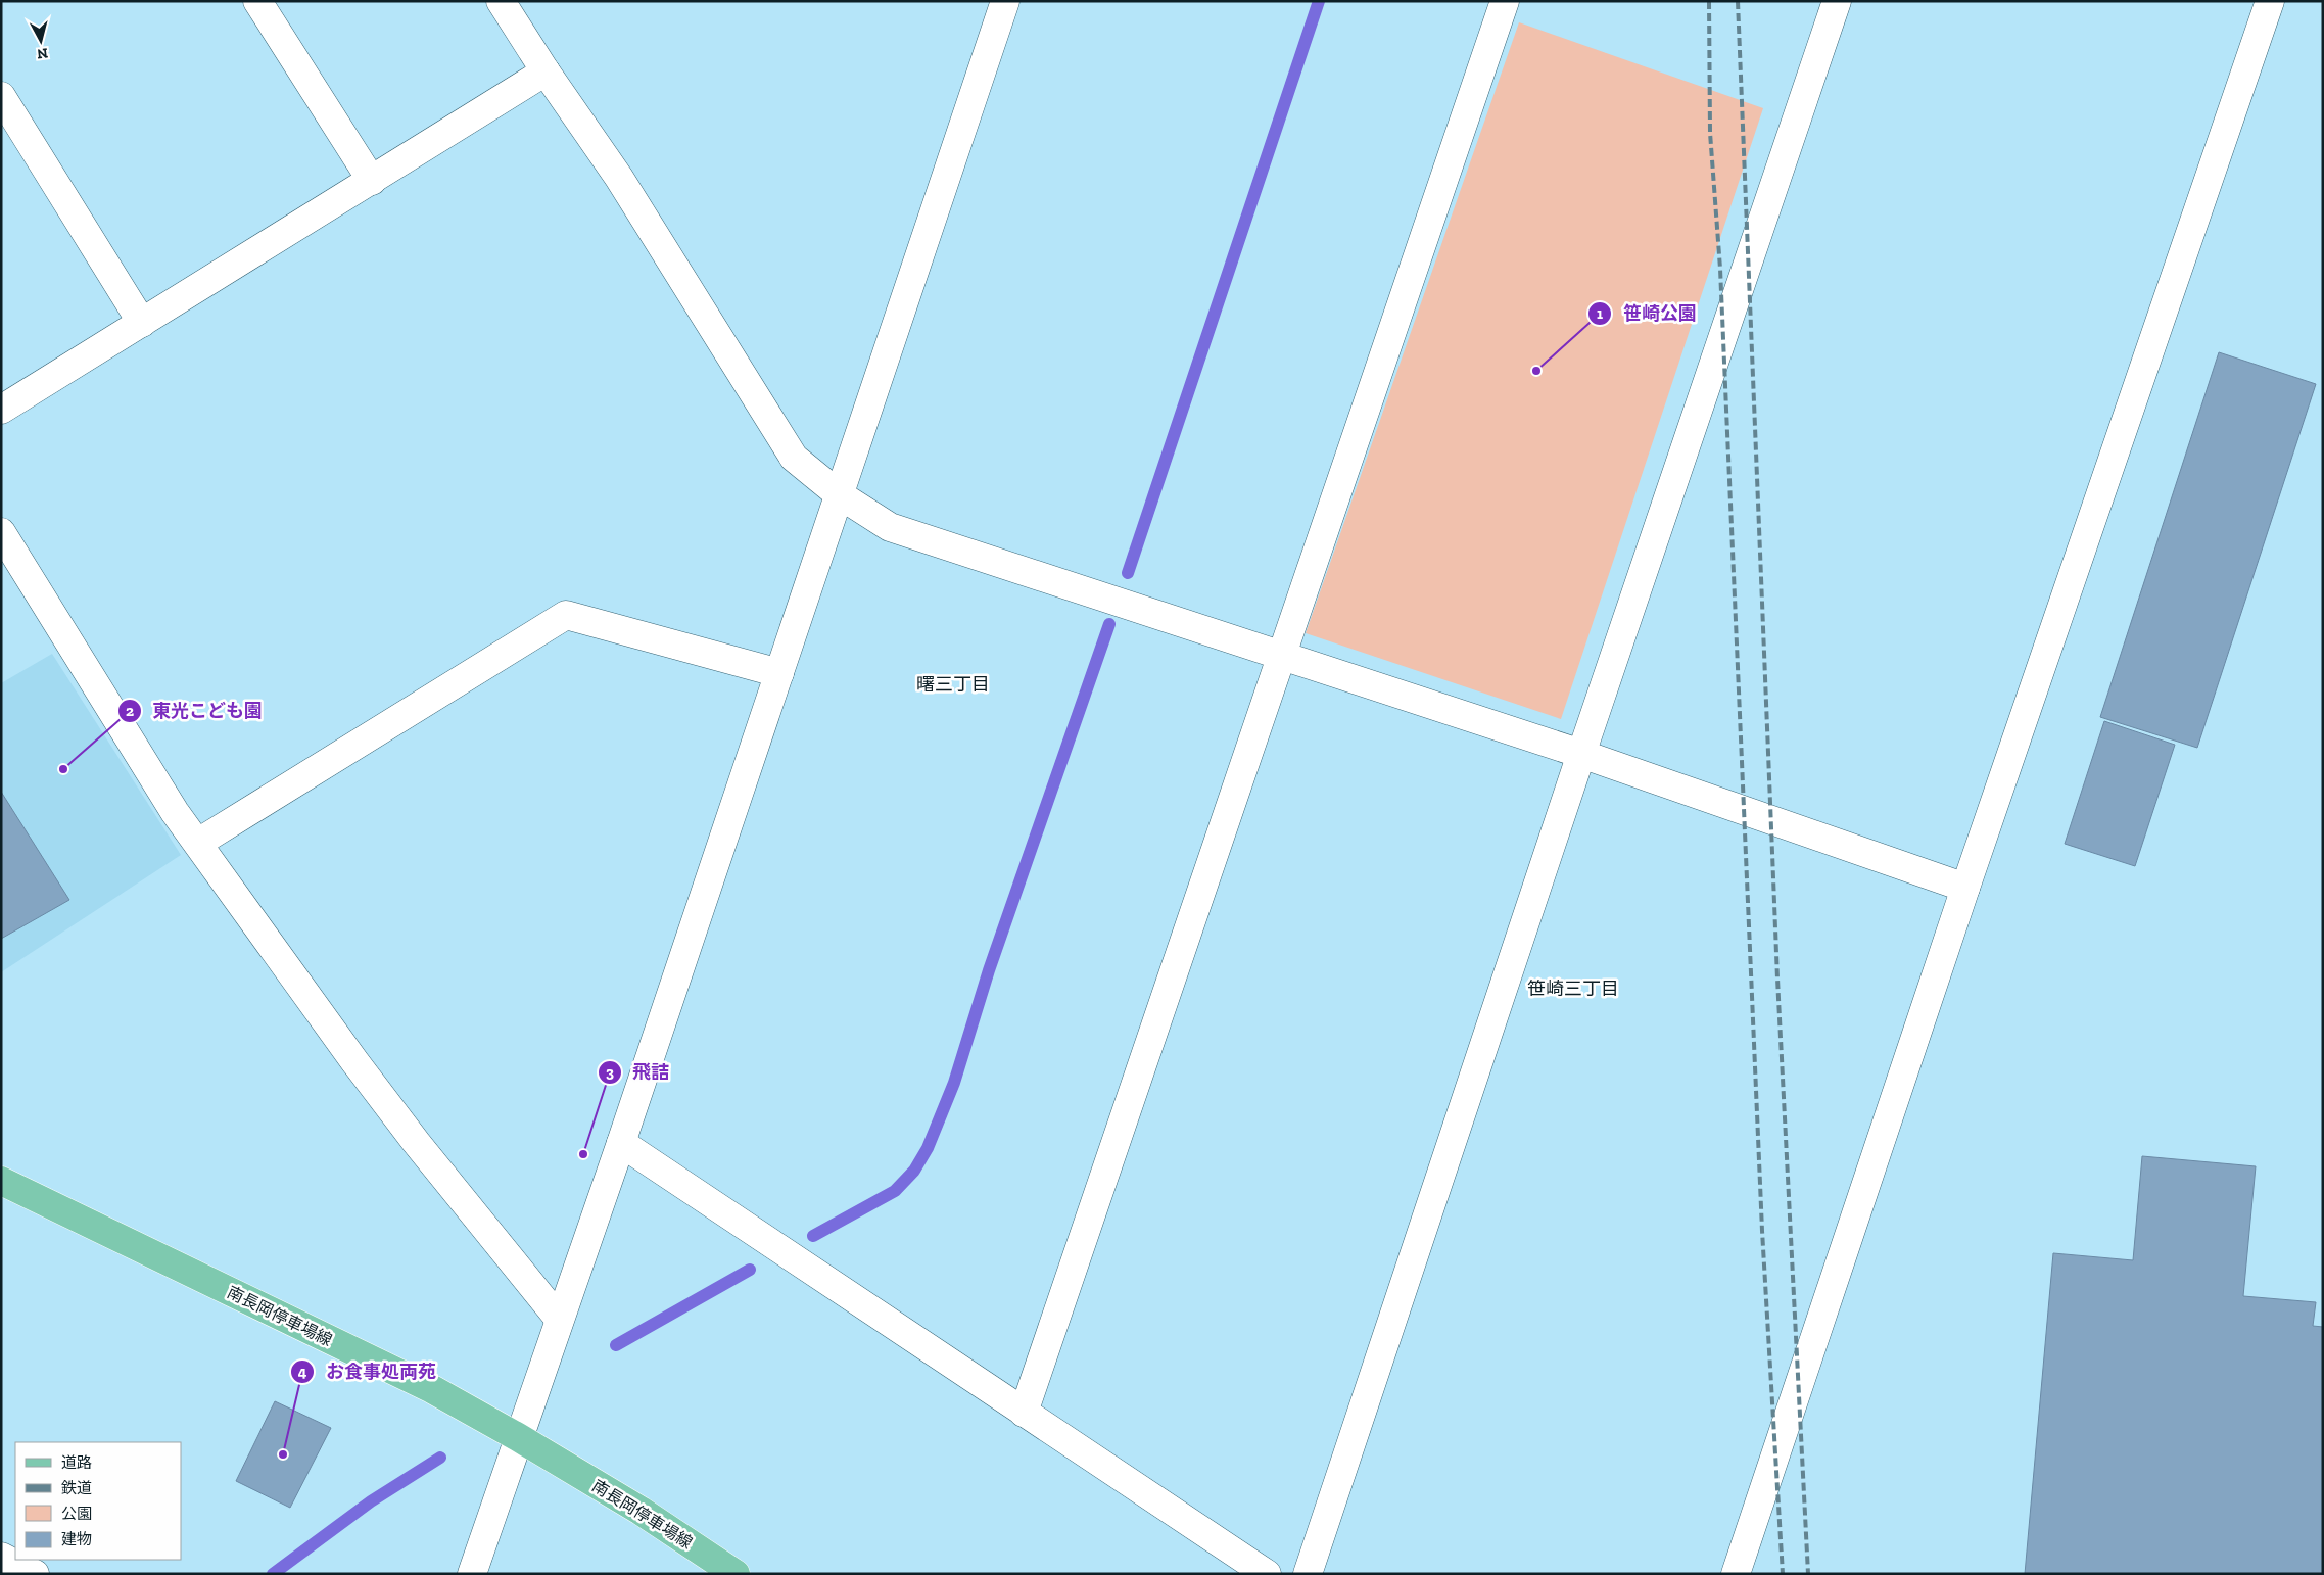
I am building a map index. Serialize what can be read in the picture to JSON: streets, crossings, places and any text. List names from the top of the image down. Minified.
{"streets":{"main road":["南長岡停車場線"]},"districts":["曙三丁目","笹崎三丁目"],"places":["笹崎公園","東光こども園","飛詰","お食事処両苑"],"legend":["道路","鉄道","公園","建物"],"north":"bottom"}
